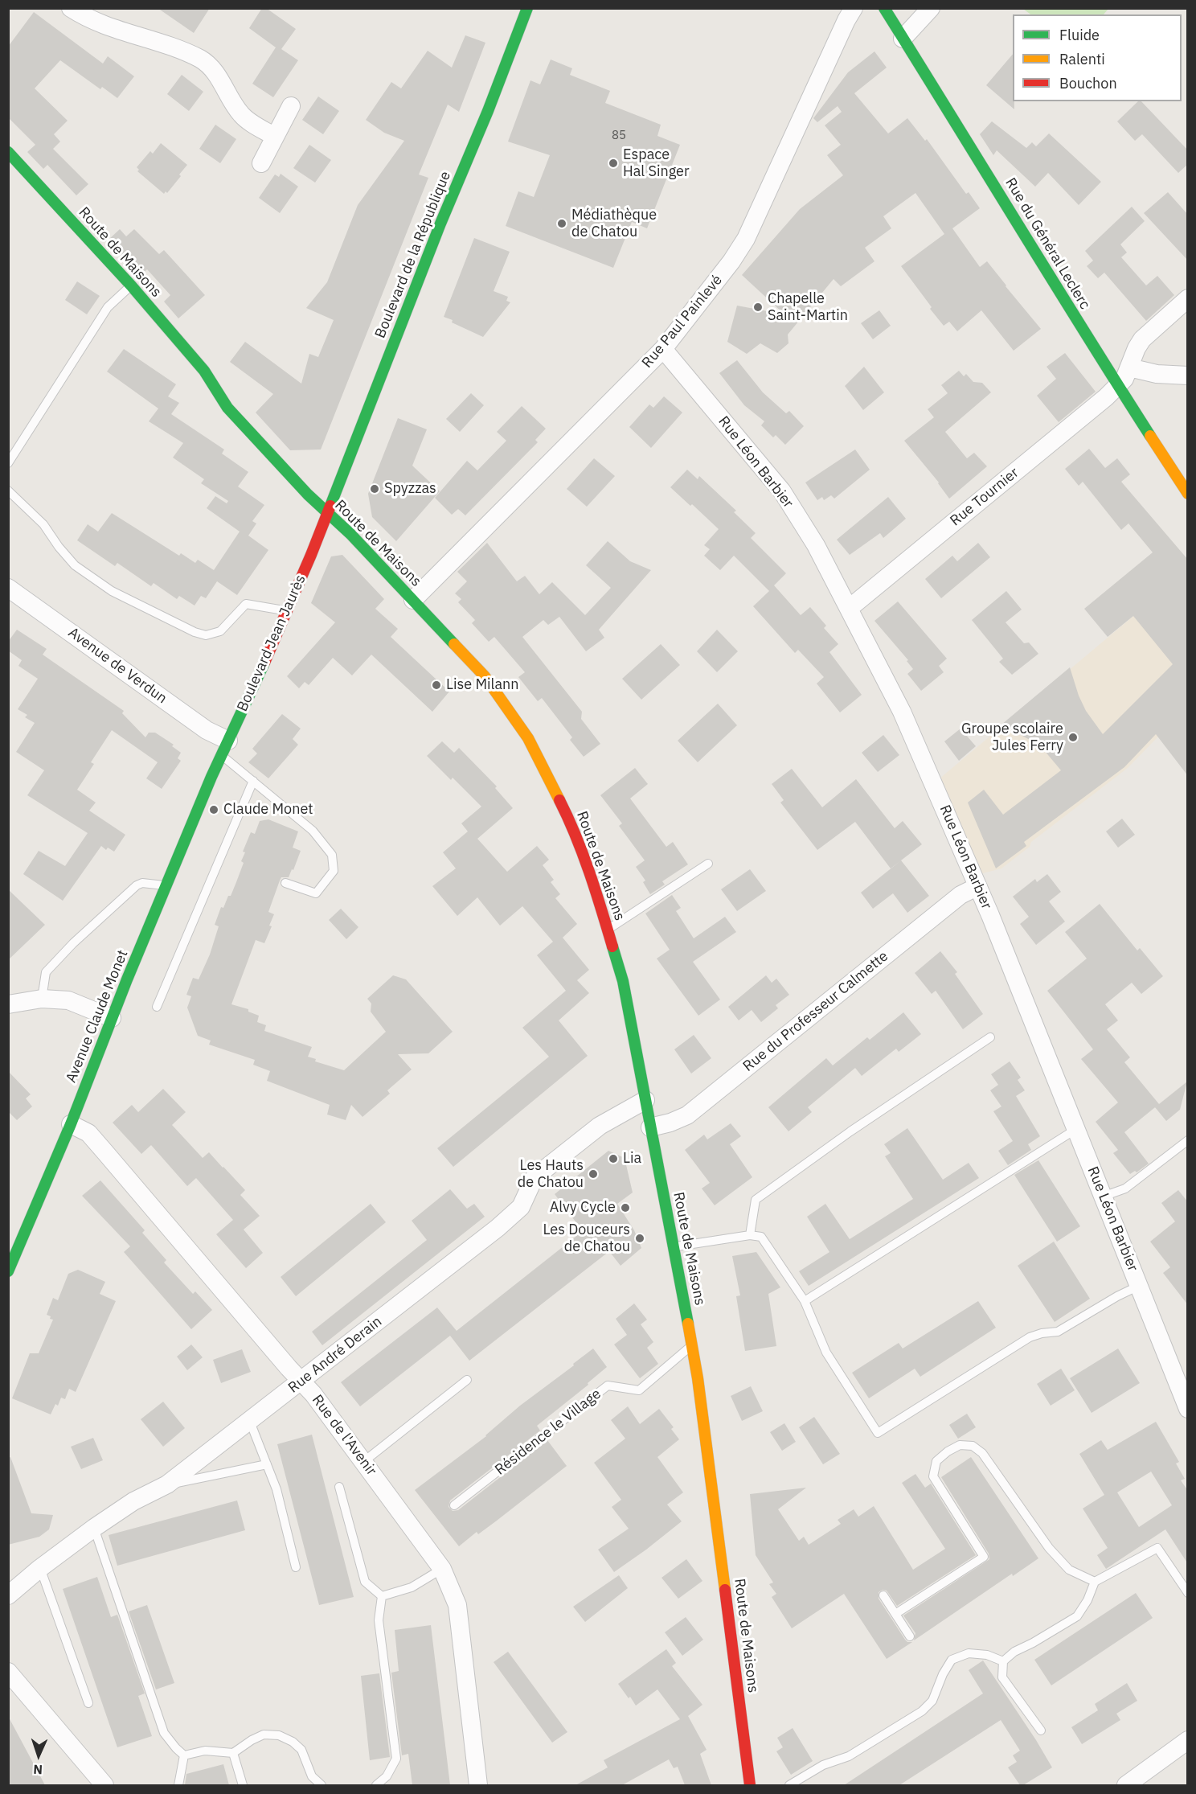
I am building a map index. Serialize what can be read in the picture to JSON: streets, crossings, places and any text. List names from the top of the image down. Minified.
{"streets":{"street":["Rue du Général Leclerc","Route de Maisons","Boulevard de la République","Rue Paul Painlevé","Rue Léon Barbier","Rue Tournier","Boulevard Jean Jaurès","Avenue de Verdun","Rue du Professeur Calmette","Avenue Claude Monet","Rue André Derain","Rue de l'Avenir"],"lane":["Résidence le Village"]},"crossings":[["Rue du Général Leclerc","Rue Tournier"],["Route de Maisons","Boulevard de la République"],["Route de Maisons","Rue Paul Painlevé"],["Route de Maisons","Boulevard Jean Jaurès"],["Route de Maisons","Rue du Professeur Calmette"],["Route de Maisons","Rue André Derain"],["Route de Maisons","Résidence le Village"],["Boulevard de la République","Boulevard Jean Jaurès"],["Rue Paul Painlevé","Rue Léon Barbier"],["Rue Léon Barbier","Rue Tournier"],["Rue Léon Barbier","Rue du Professeur Calmette"],["Boulevard Jean Jaurès","Avenue de Verdun"],["Boulevard Jean Jaurès","Avenue Claude Monet"],["Avenue Claude Monet","Rue de l'Avenir"],["Rue André Derain","Rue de l'Avenir"]],"places":["Espace Hal Singer","Médiathèque de Chatou","Chapelle Saint-Martin","Spyzzas","Lise Milann","Groupe scolaire Jules Ferry","Claude Monet","Lia","Les Hauts de Chatou","Alvy Cycle","Les Douceurs de Chatou"],"house_numbers":["85"],"legend":["Fluide","Ralenti","Bouchon"],"north":"bottom"}
